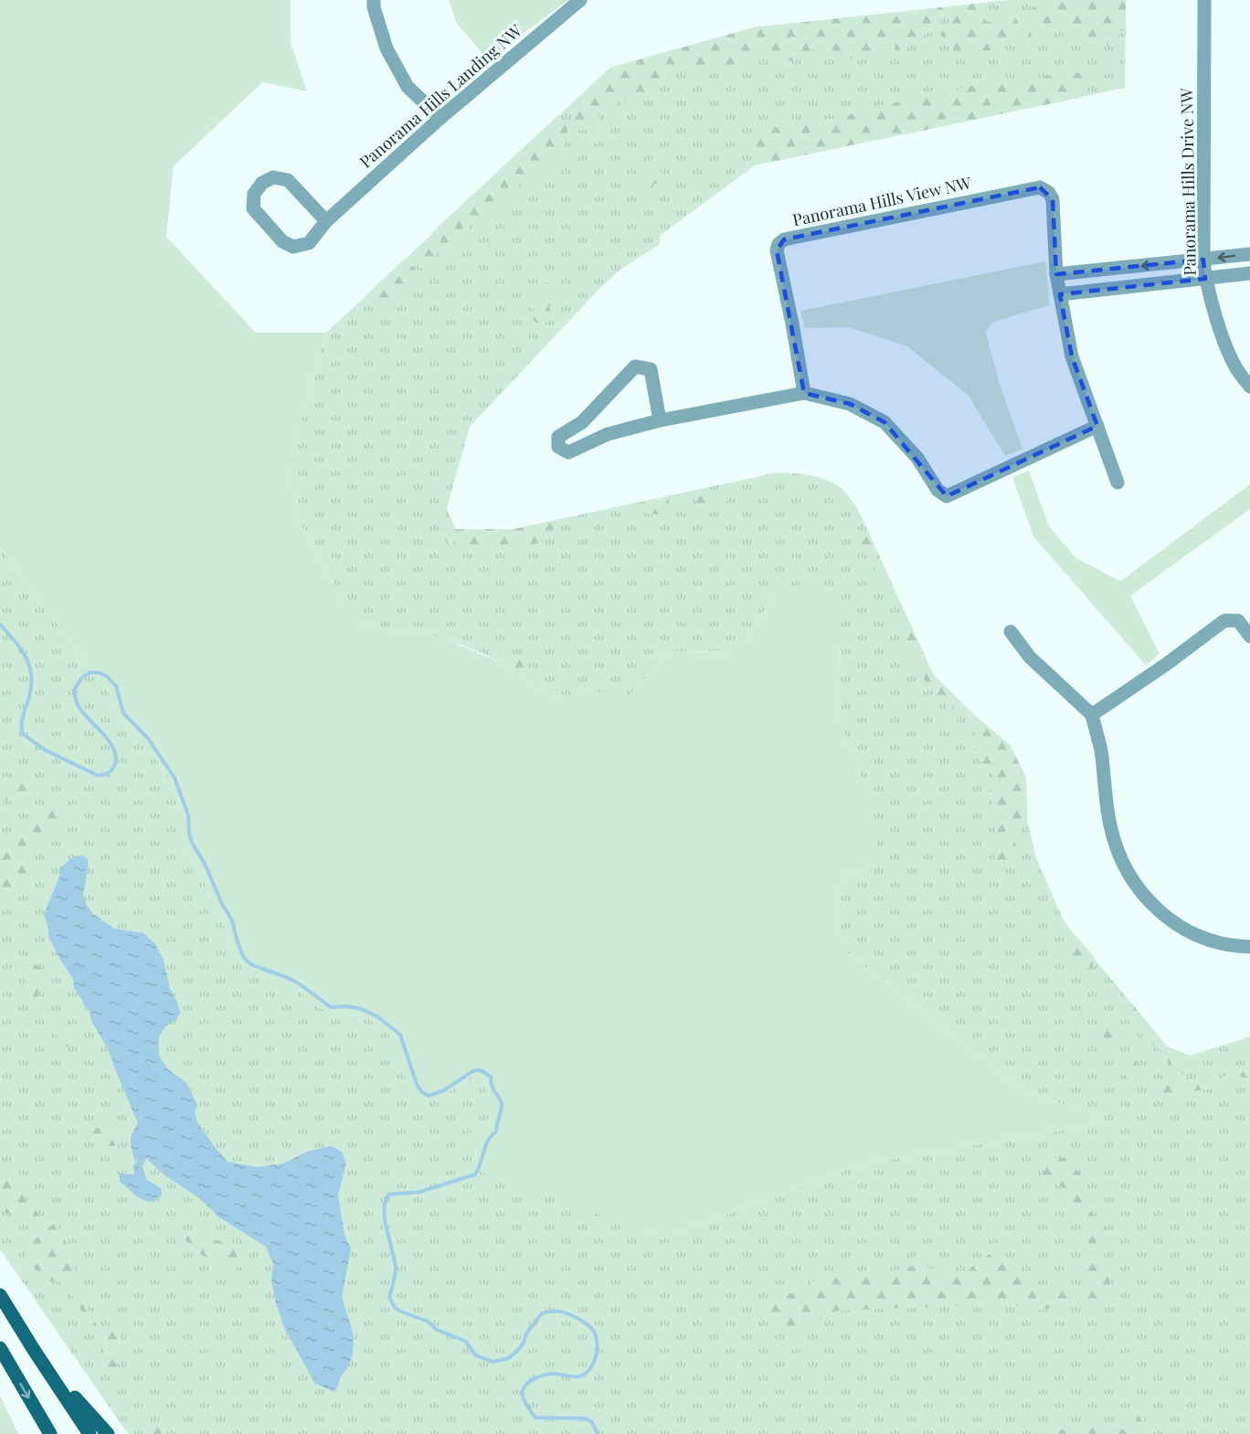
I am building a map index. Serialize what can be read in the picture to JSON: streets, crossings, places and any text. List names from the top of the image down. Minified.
{"streets":{"street":["Panorama Hills Landing NW","Panorama Hills Drive NW","Panorama Hills View NW"]}}
